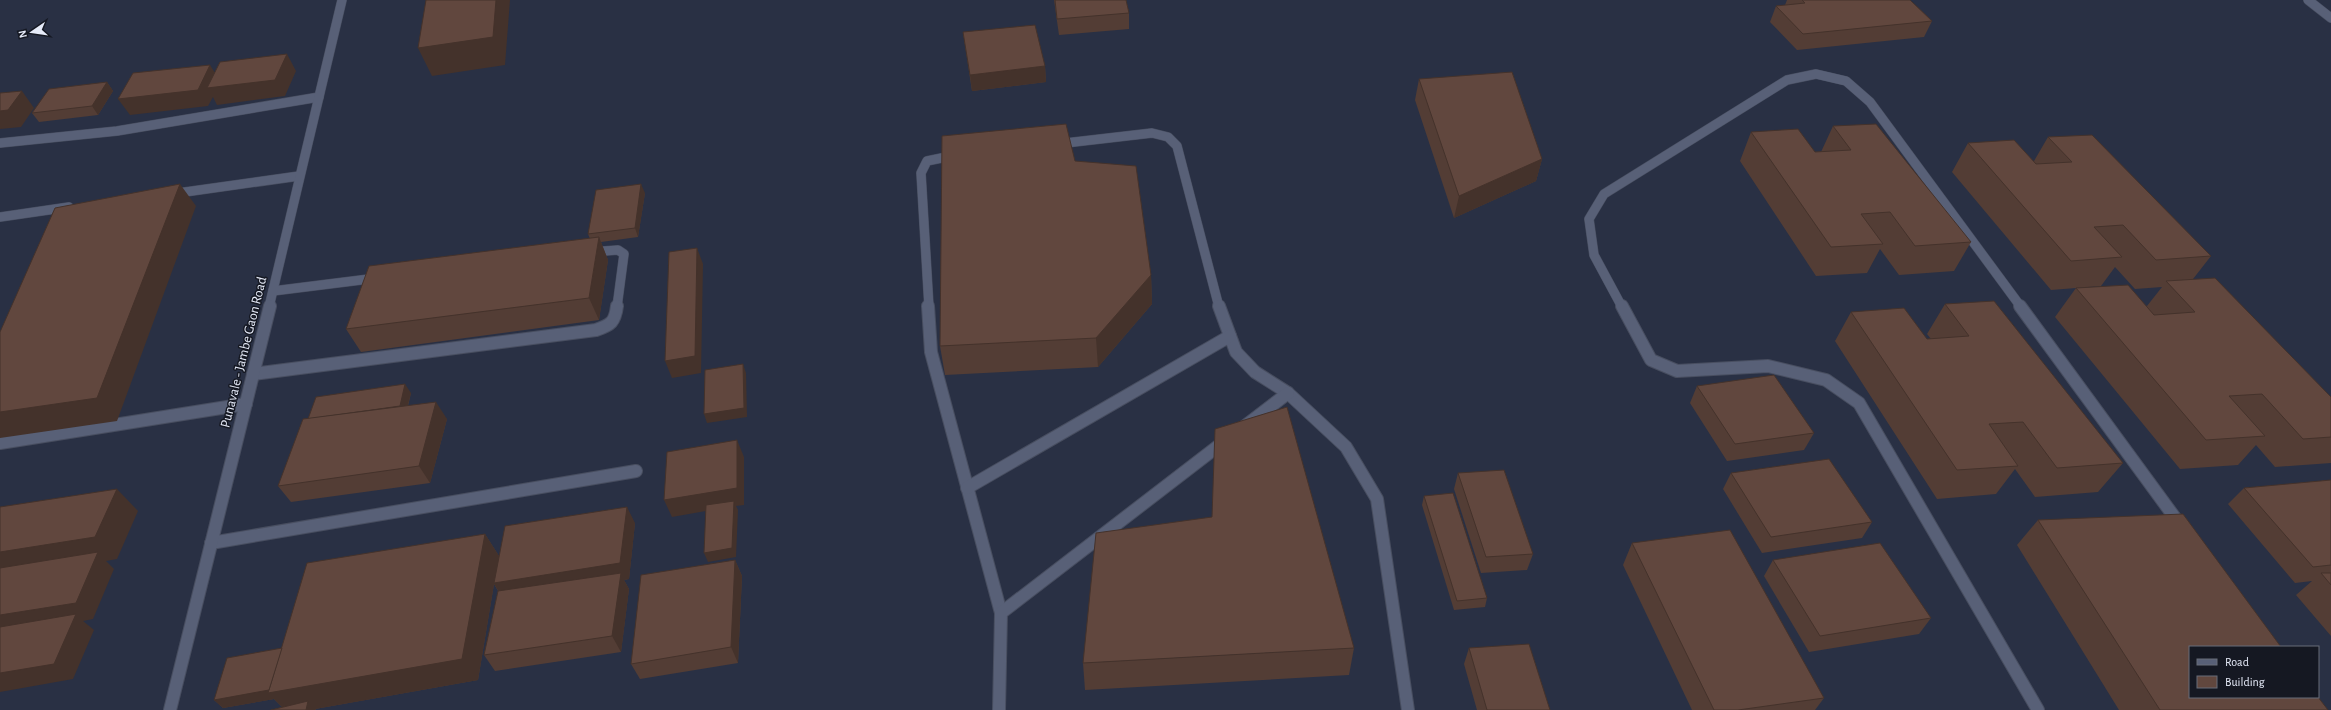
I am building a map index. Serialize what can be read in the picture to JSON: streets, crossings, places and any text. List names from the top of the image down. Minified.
{"streets":{"street":["Punavale - Jambe Gaon Road"]},"legend":["Road","Building"],"north":"left"}
